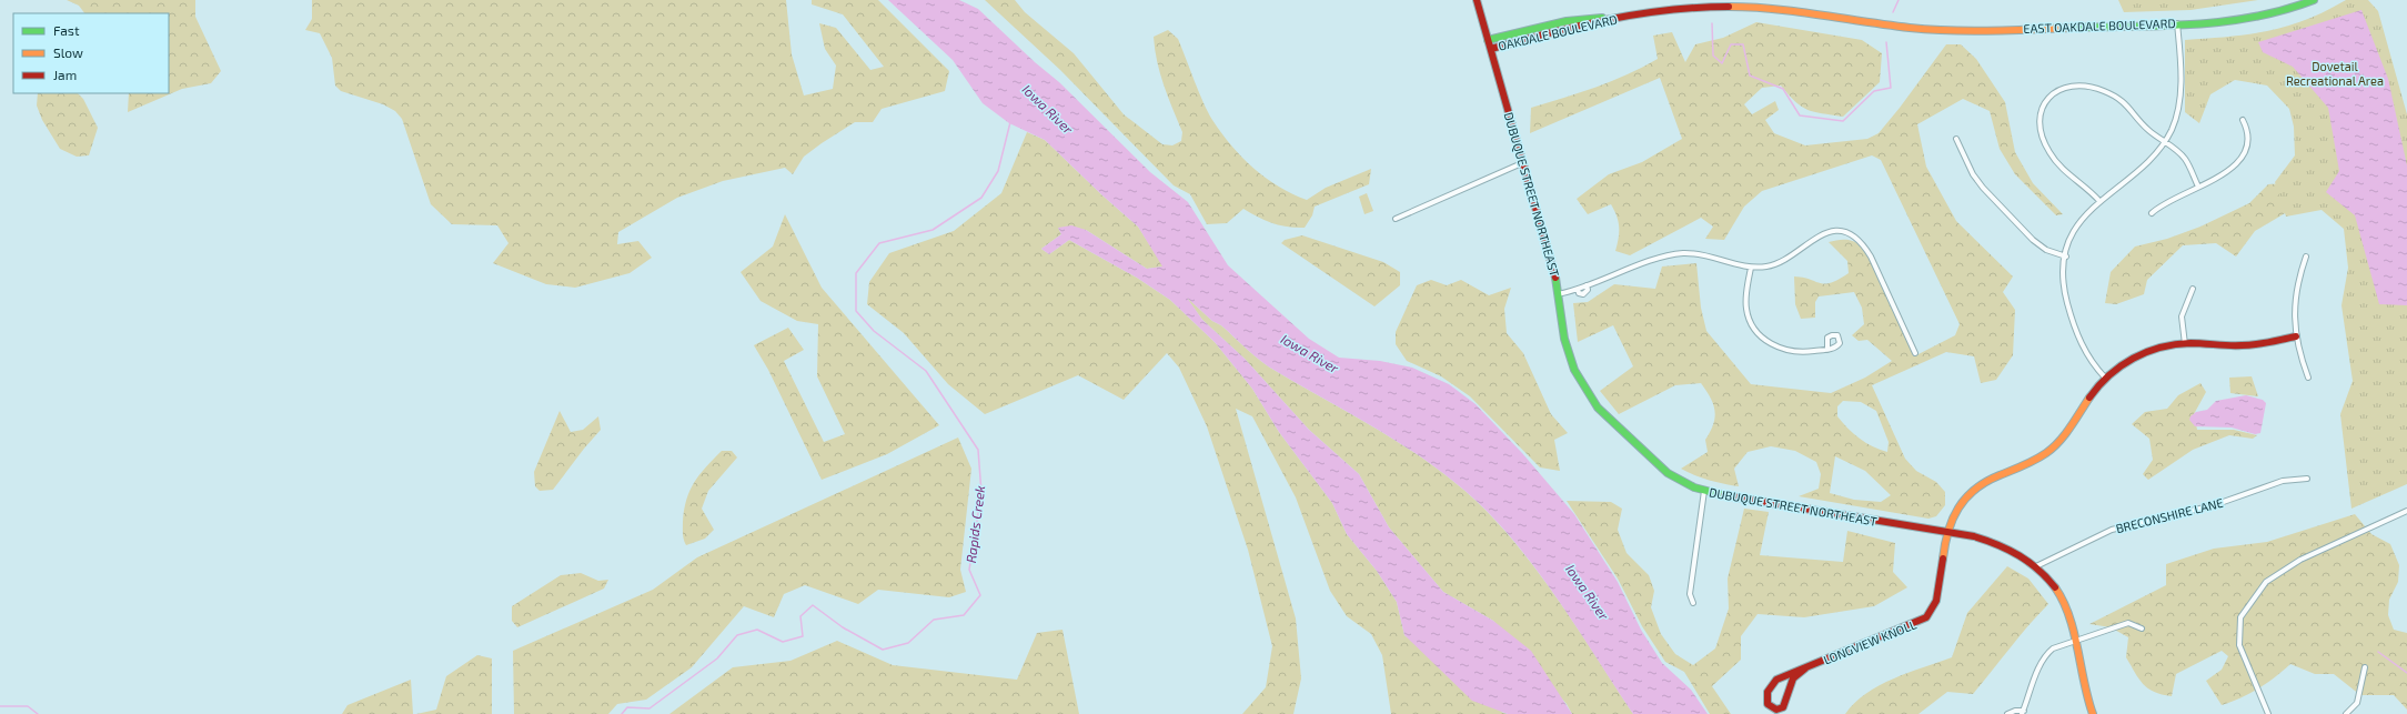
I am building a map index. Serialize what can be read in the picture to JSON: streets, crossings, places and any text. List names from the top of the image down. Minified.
{"streets":{"main road":["EAST OAKDALE BOULEVARD","OAKDALE BOULEVARD","DUBUQUE STREET NORTHEAST","LONGVIEW KNOLL"],"street":["BRECONSHIRE LANE"]},"crossings":[["EAST OAKDALE BOULEVARD","OAKDALE BOULEVARD"],["OAKDALE BOULEVARD","DUBUQUE STREET NORTHEAST"],["DUBUQUE STREET NORTHEAST","BRECONSHIRE LANE"],["DUBUQUE STREET NORTHEAST","LONGVIEW KNOLL"]],"water":["Iowa River","Rapids Creek"],"parks":["Dovetail Recreational Area"],"legend":["Fast","Slow","Jam"]}
